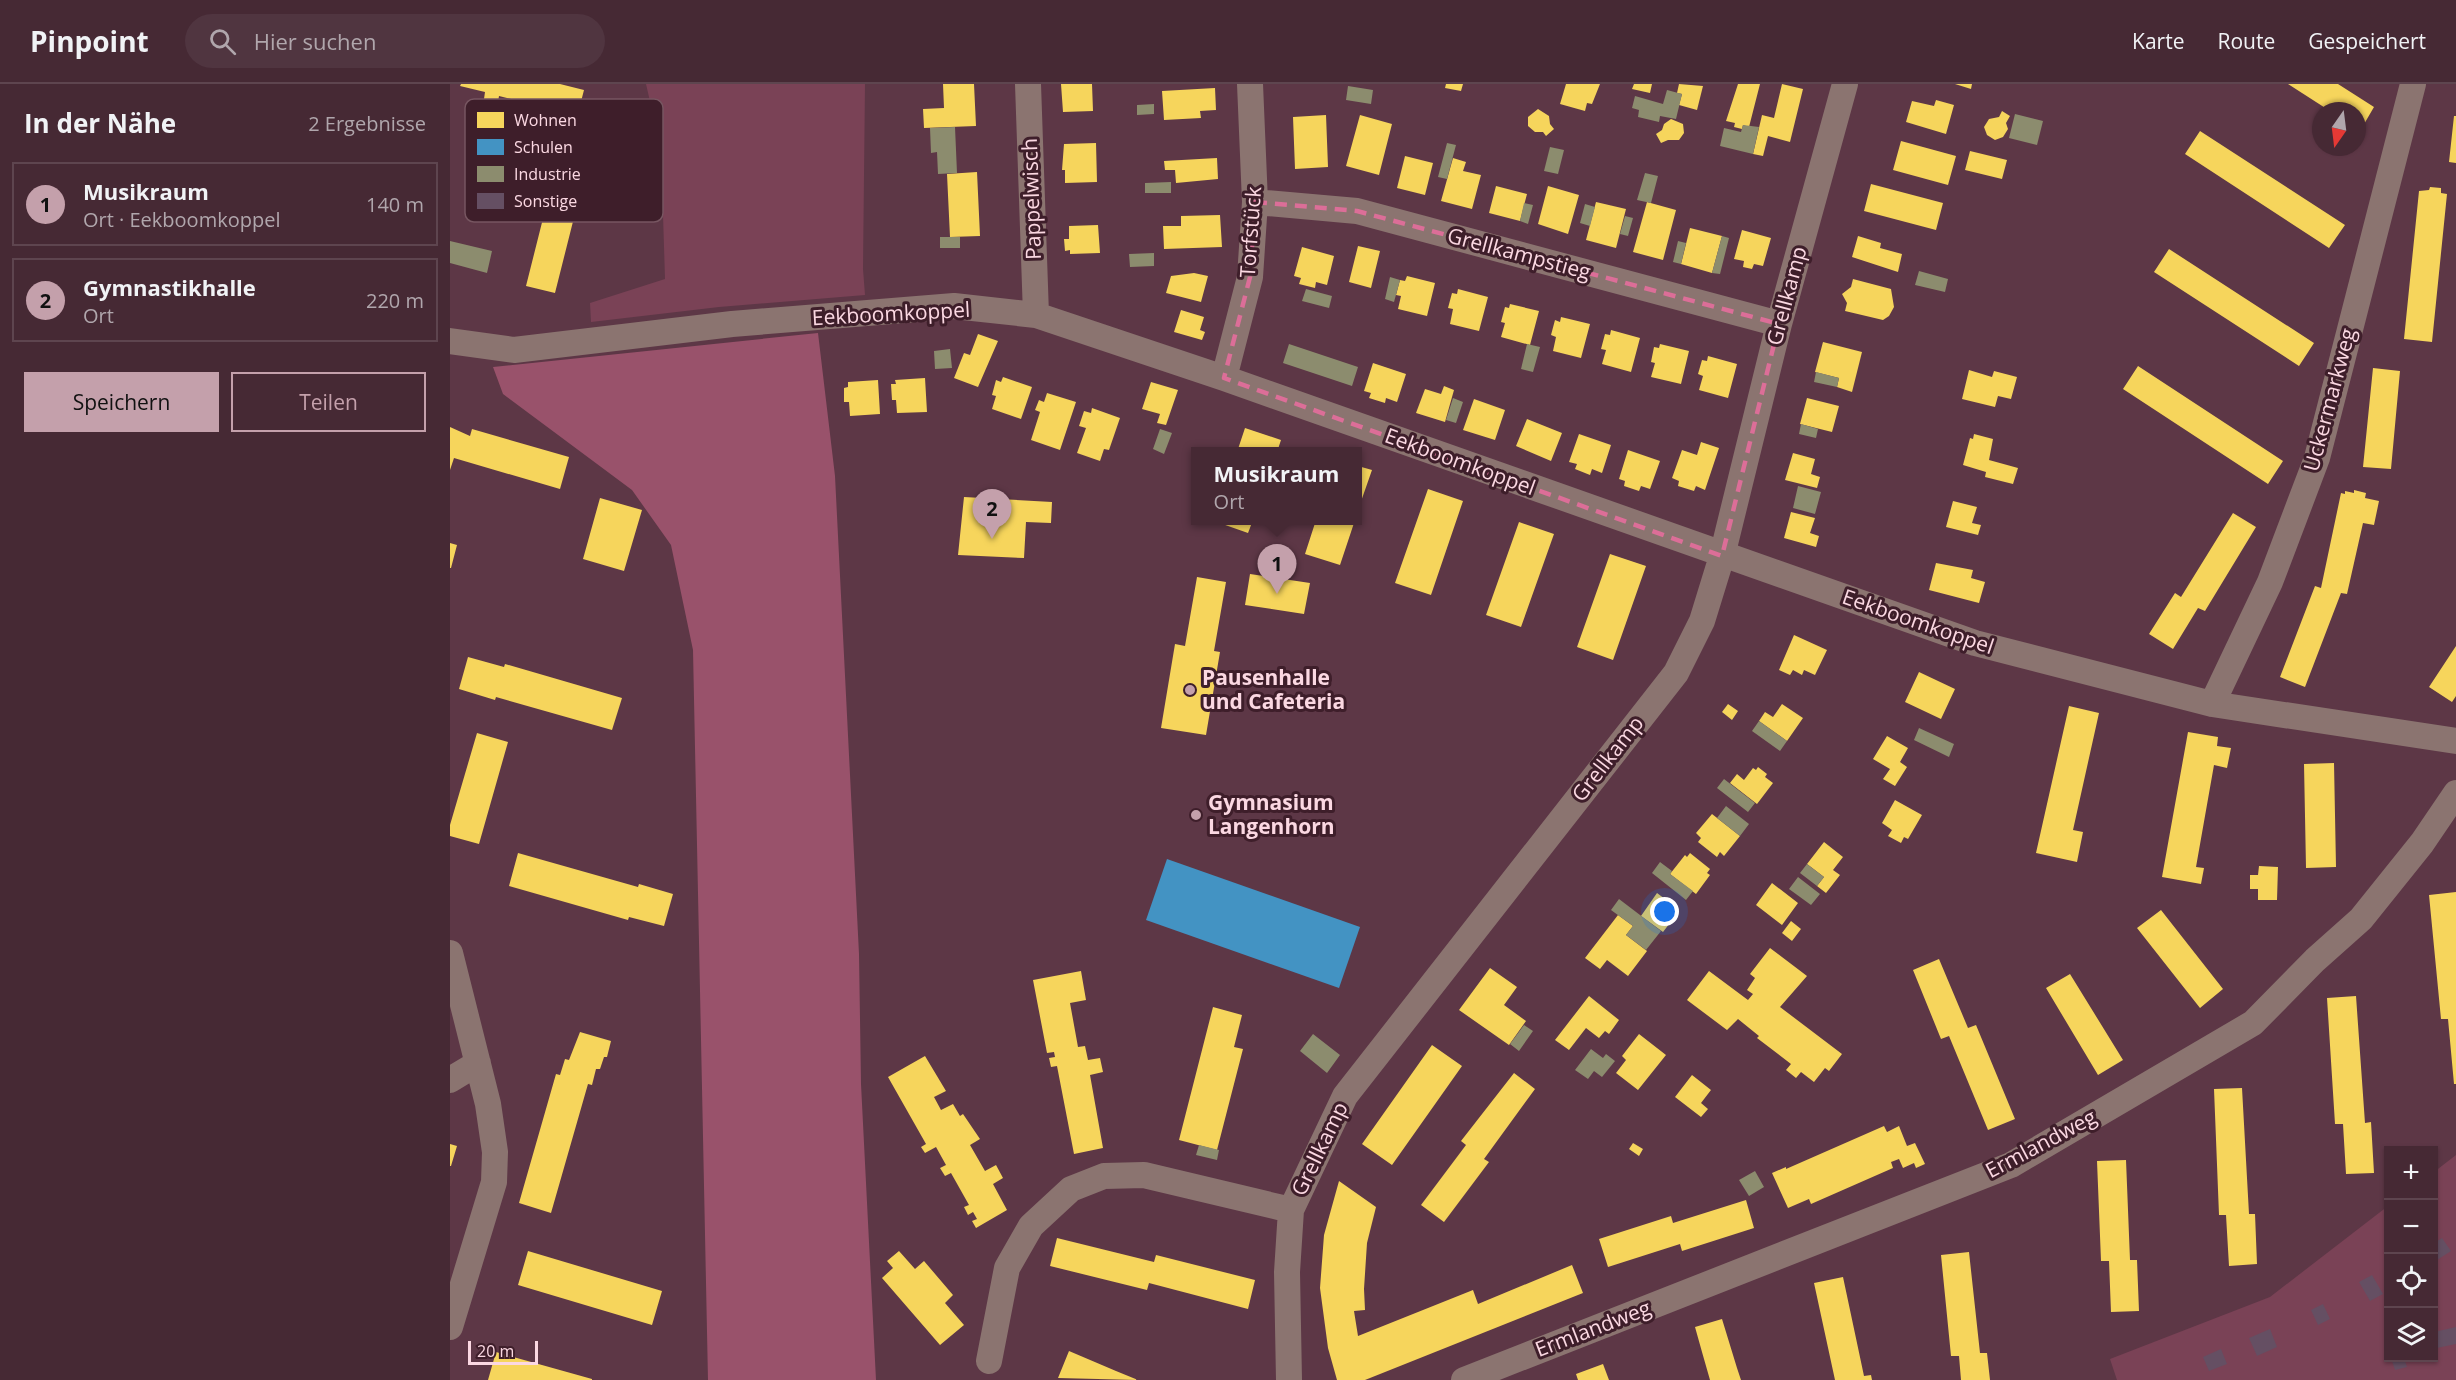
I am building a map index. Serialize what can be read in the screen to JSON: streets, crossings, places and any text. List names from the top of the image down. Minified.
{"streets":{"street":["Pappelwisch","Torfstück","Grellkampstieg","Grellkamp","Eekboomkoppel","Uckermarkweg","Ermlandweg"]},"crossings":[["Pappelwisch","Eekboomkoppel"],["Torfstück","Grellkampstieg"],["Torfstück","Eekboomkoppel"],["Grellkampstieg","Grellkamp"],["Grellkamp","Eekboomkoppel"],["Eekboomkoppel","Uckermarkweg"]],"places":["Pausenhalle und Cafeteria","Gymnasium Langenhorn"],"legend":["Wohnen","Schulen","Industrie","Sonstige"],"scale_bar":"20 m","north":"bottom","page":{"header":"Pinpoint","search":"Hier suchen","nav":["Karte","Route","Gespeichert"],"heading":["In der Nähe","2 Ergebnisse"],"list":[{"mark":"1","name":"Musikraum","note":"Ort · Eekboomkoppel","value":"140 m"},{"mark":"2","name":"Gymnastikhalle","note":"Ort","value":"220 m"}],"buttons":["Speichern","Teilen"],"popup":["Musikraum","Ort"],"pins":["2","1"],"map_buttons":["+","−"],"scale":"20 m"}}
